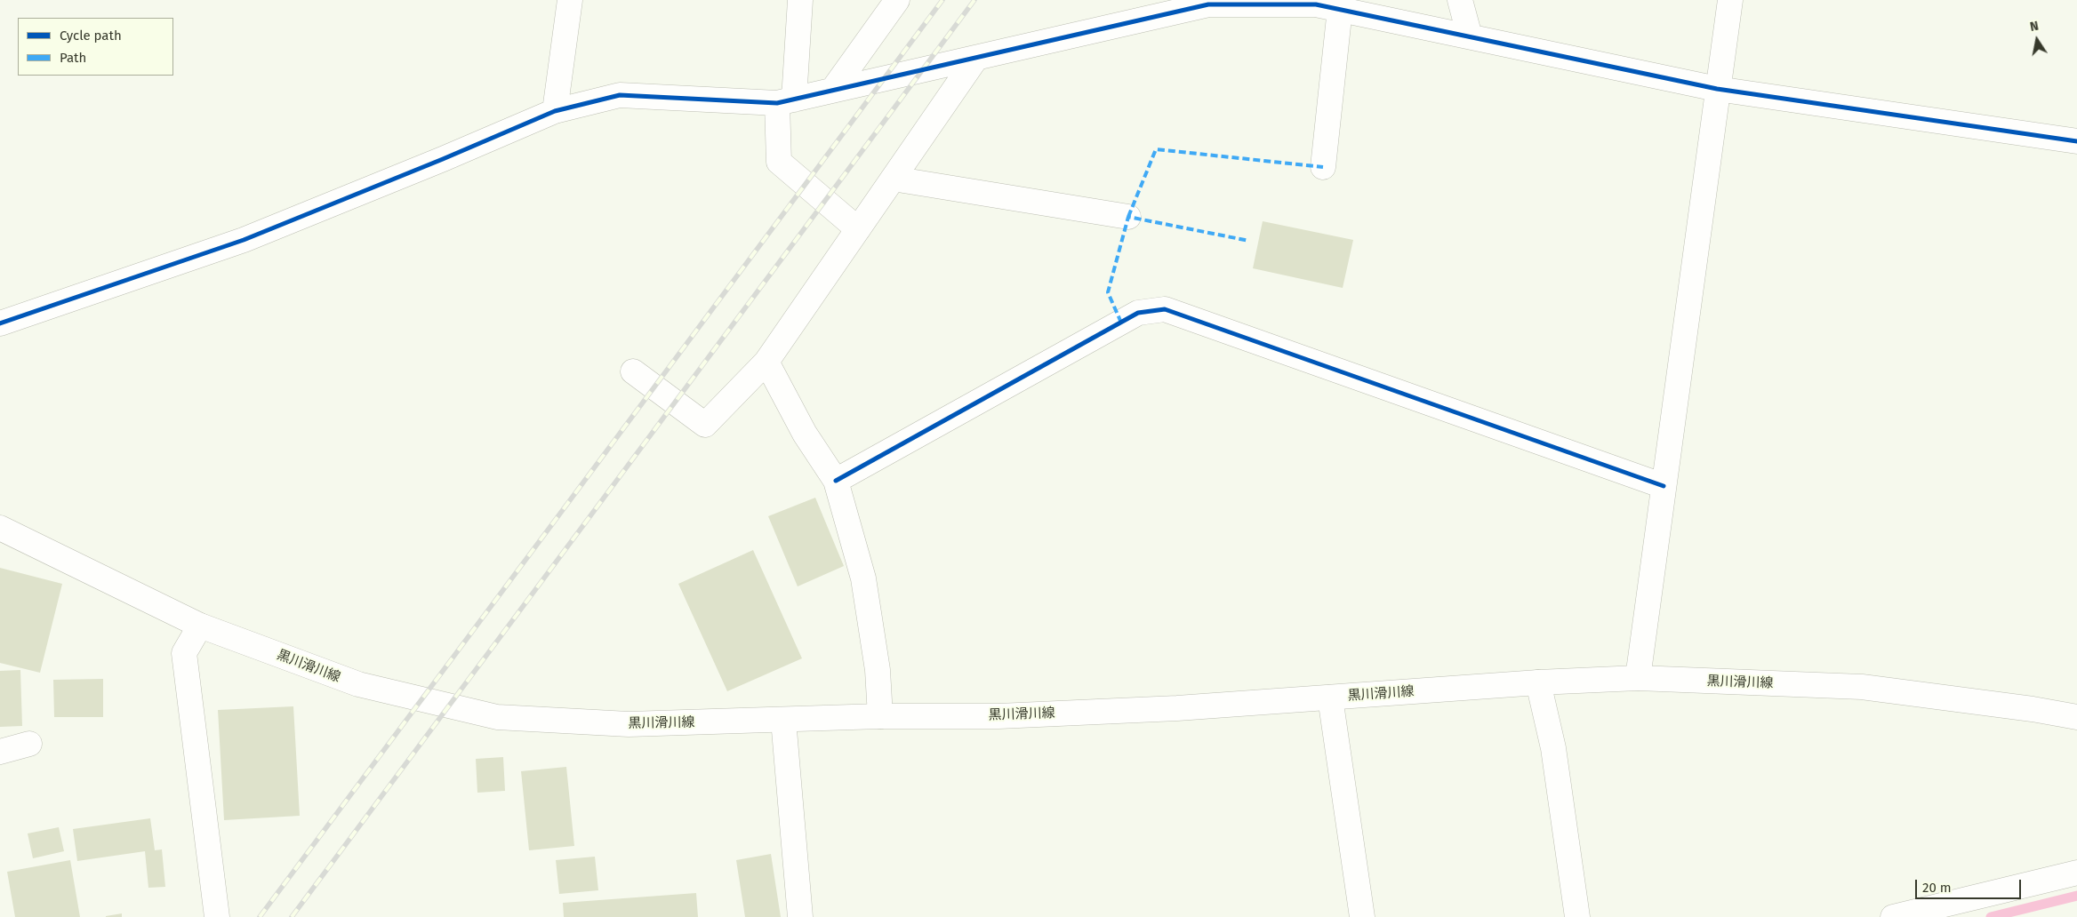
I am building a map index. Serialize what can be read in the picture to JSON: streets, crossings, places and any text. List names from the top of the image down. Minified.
{"streets":{"street":["黒川滑川線"]},"legend":["Cycle path","Path"],"scale_bar":"20 m","north":"top"}
